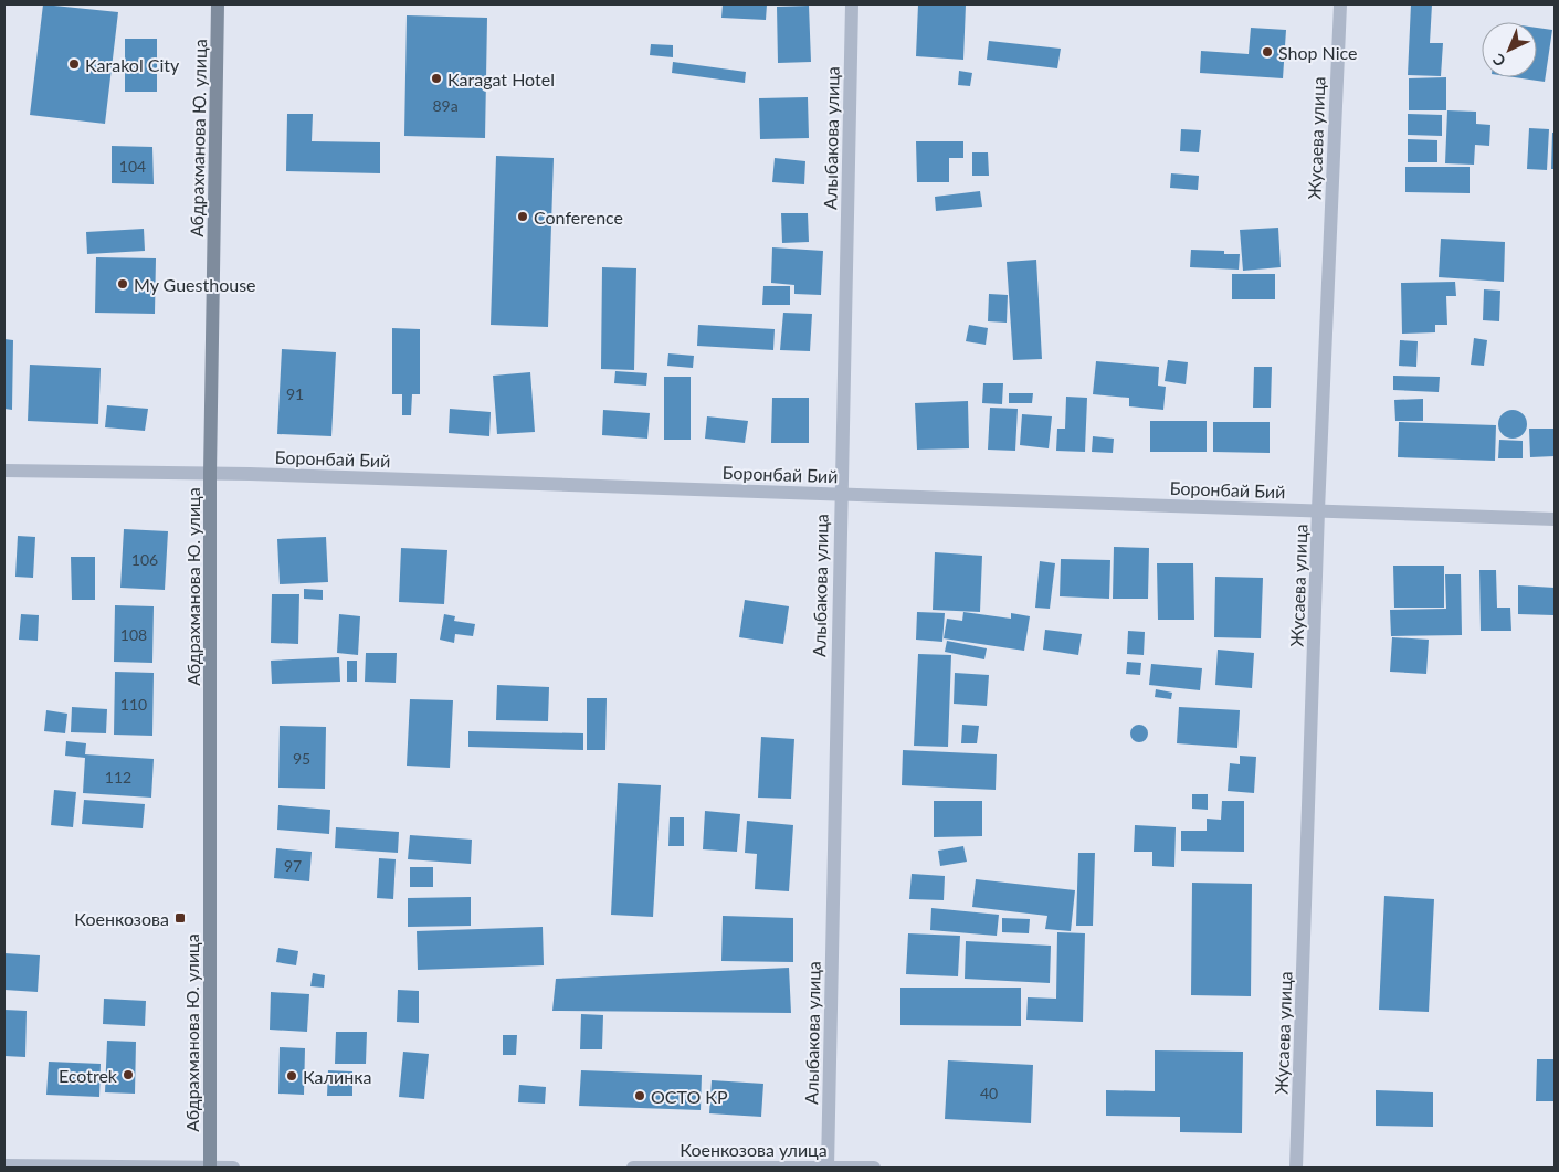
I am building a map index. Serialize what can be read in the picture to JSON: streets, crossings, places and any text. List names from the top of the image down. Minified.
{"streets":{"main road":["Абдрахманова Ю. улица"],"street":["Алыбакова улица","Жусаева улица","Боронбай Бий","Коенкозова улица"]},"crossings":[["Абдрахманова Ю. улица","Боронбай Бий"],["Алыбакова улица","Боронбай Бий"],["Алыбакова улица","Коенкозова улица"],["Жусаева улица","Боронбай Бий"]],"places":{"other":["Shop Nice","Karakol City","Karagat Hotel","Conference","My Guesthouse","Ecotrek","Калинка","ОСТО КР"],"transit":["Коенкозова"]},"house_numbers":["89а","104","91","106","108","110","95","112","97","40"],"north":"bottom left"}
